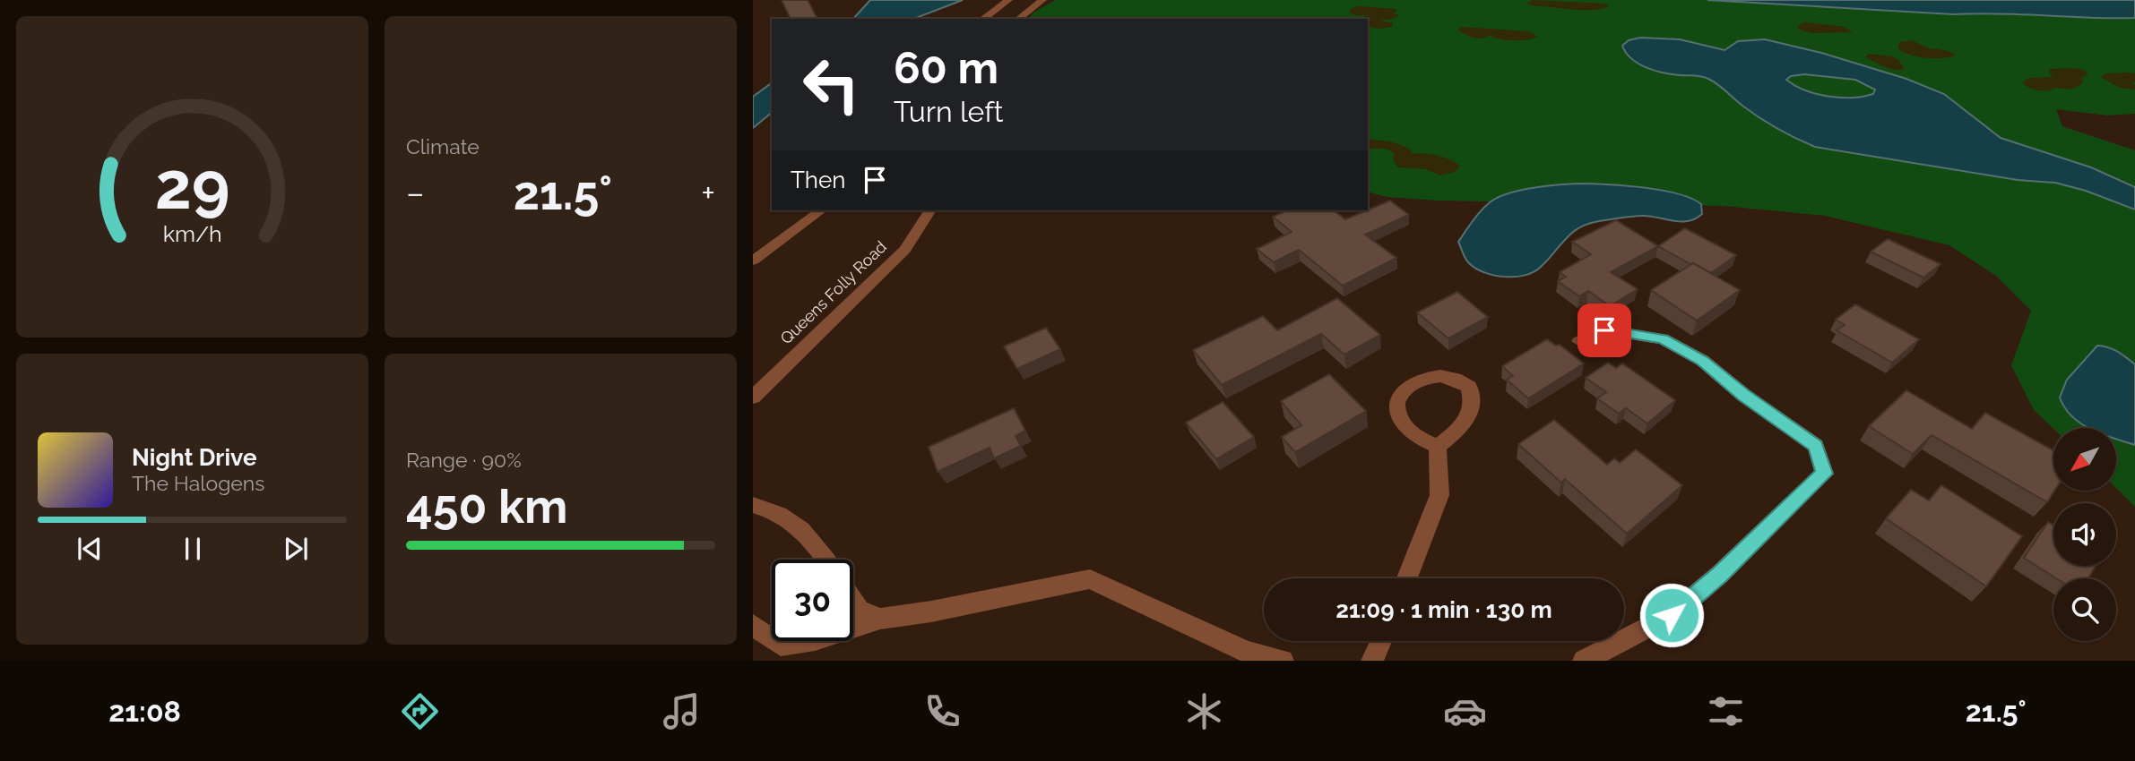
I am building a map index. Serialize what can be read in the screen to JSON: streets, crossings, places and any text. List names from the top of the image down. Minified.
{"streets":{"street":["Queens Folly Road"]},"north":"bottom left","page":{"tile":["Climate",["Range · 90%","450 km"]],"turn":["60 m","Turn left"],"then":"Then","heat":["−","21.5°","+"],"song":["Night Drive","The Halogens"],"limit":"30","trip":"21:09 · 1 min · 130 m","tabs":["21:08","21.5°"],"gauge":["29","km/h"]}}
